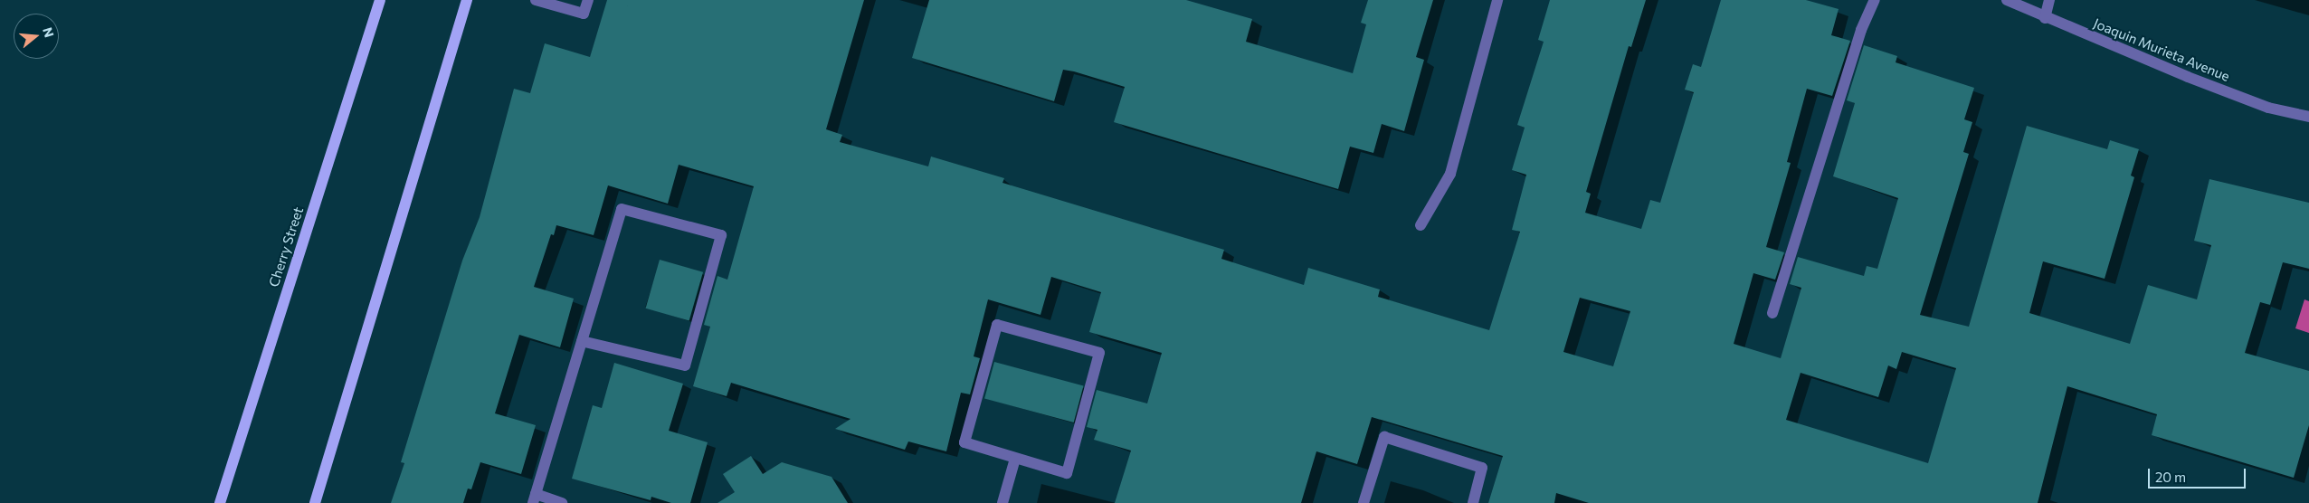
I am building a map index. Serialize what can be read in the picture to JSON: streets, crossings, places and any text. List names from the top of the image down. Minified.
{"streets":{"main road":["Cherry Street"],"street":["Joaquin Murieta Avenue"]},"scale_bar":"20 m","north":"right"}
